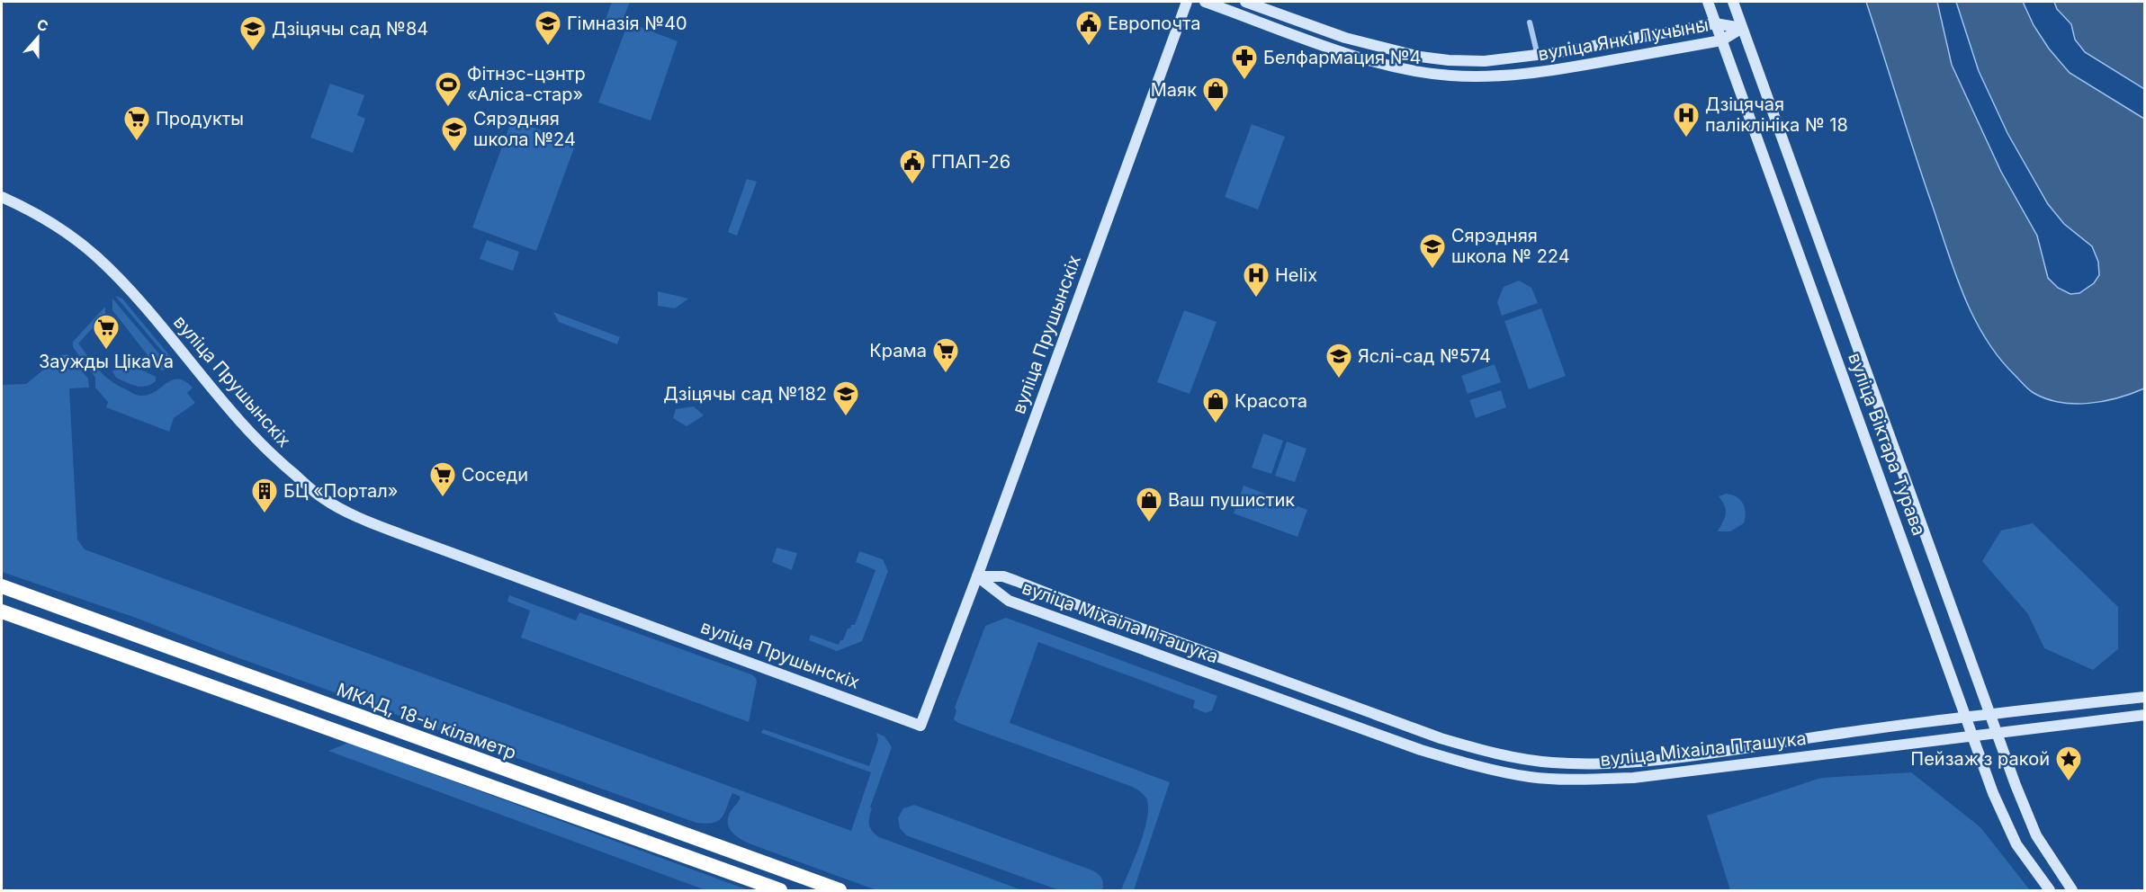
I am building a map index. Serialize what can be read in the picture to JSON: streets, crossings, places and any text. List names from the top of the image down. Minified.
{"streets":{"highway":["МКАД, 18-ы кіламетр"],"street":["вуліца Янкі Лучыны","вуліца Прушынскіх","вуліца Віктара Турава","вуліца Міхаіла Пташука"]},"crossings":[["вуліца Янкі Лучыны","вуліца Віктара Турава"],["вуліца Прушынскіх","вуліца Міхаіла Пташука"],["вуліца Віктара Турава","вуліца Міхаіла Пташука"]],"places":{"school or university":["Гімназія №40","Дзіцячы сад №84","Сярэдняя школа №24","Сярэдняя школа № 224","Яслі-сад №574","Дзіцячы сад №182"],"public building":["Европочта","ГПАП-26"],"pharmacy":["Белфармация №4"],"sports":["Фітнэс-цэнтр «Аліса-стар»"],"shop":["Маяк","Красота","Ваш пушистик"],"hospital":["Дзіцячая паліклініка № 18","Helix"],"supermarket":["Продукты","Заужды ЦікаVа","Крама","Соседи"],"building":["БЦ «Портал»"],"place":["Пейзаж з ракой"]},"north":"top"}
